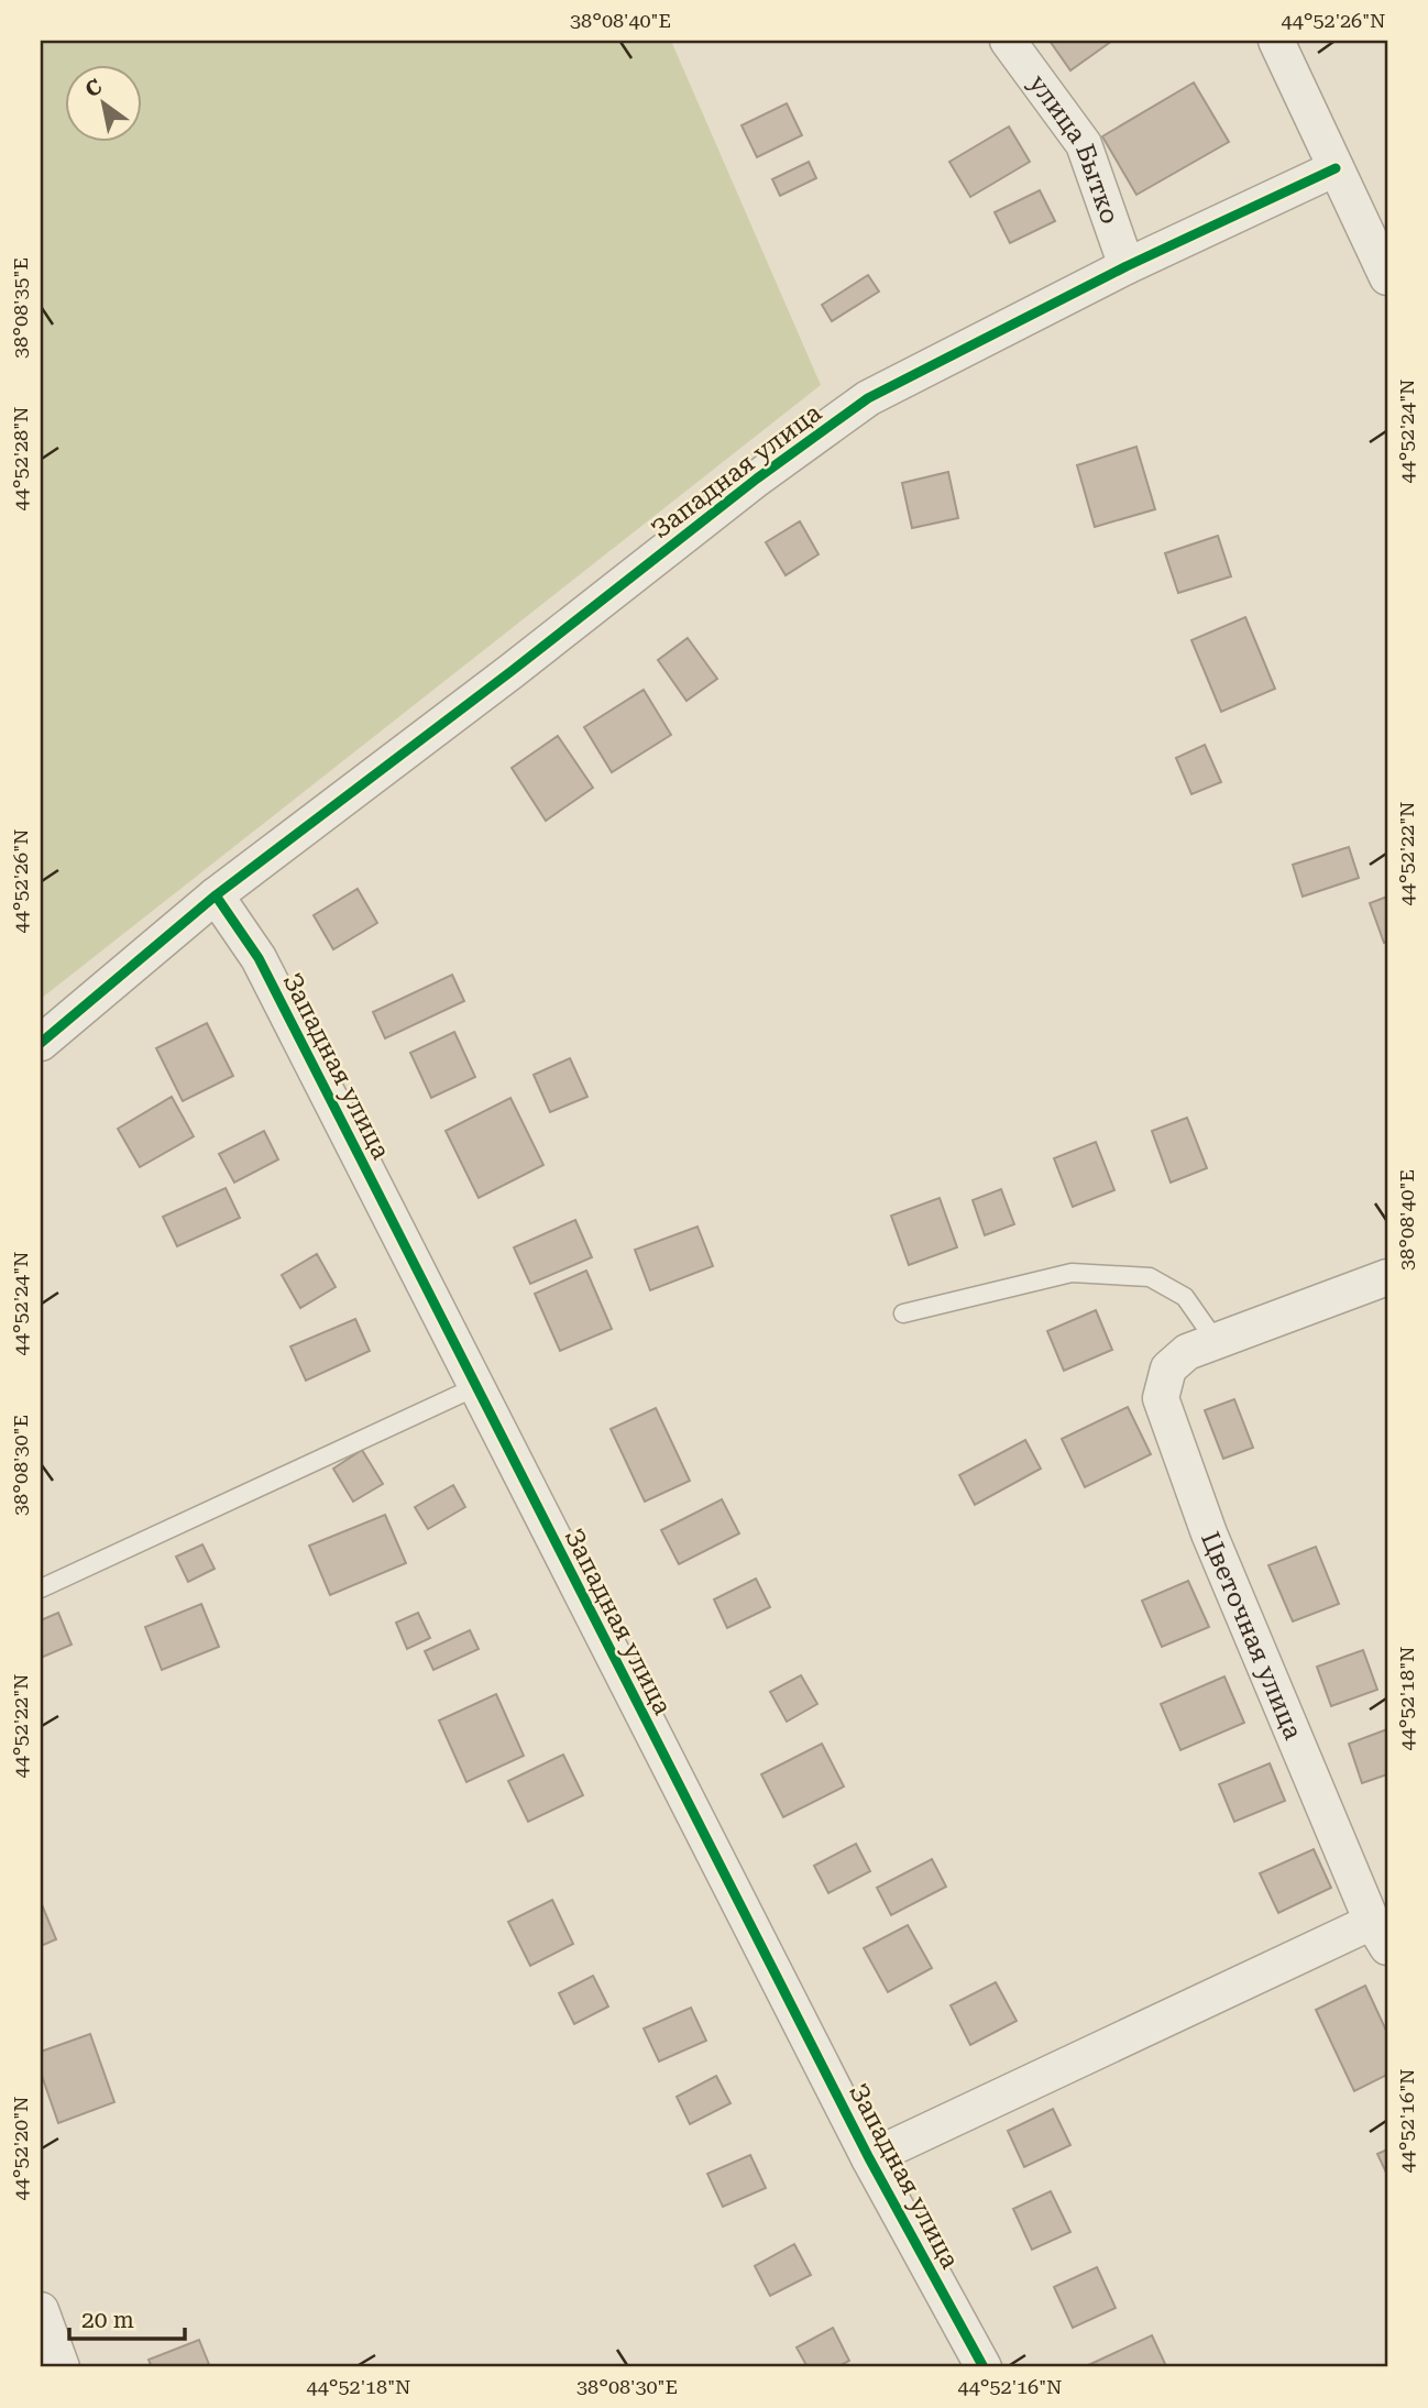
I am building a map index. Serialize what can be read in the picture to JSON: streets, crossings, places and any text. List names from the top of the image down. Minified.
{"streets":{"street":["улица Бытко","Западная улица","Цветочная улица"]},"crossings":[["улица Бытко","Западная улица"]],"scale_bar":"20 m","north":"top left","coordinates":["38°08'40\"E","44°52'26\"N","38°08'35\"E","44°52'24\"N","44°52'28\"N","44°52'22\"N","38°08'30\"E","44°52'18\"N","44°52'16\"N","44°52'20\"N"]}
